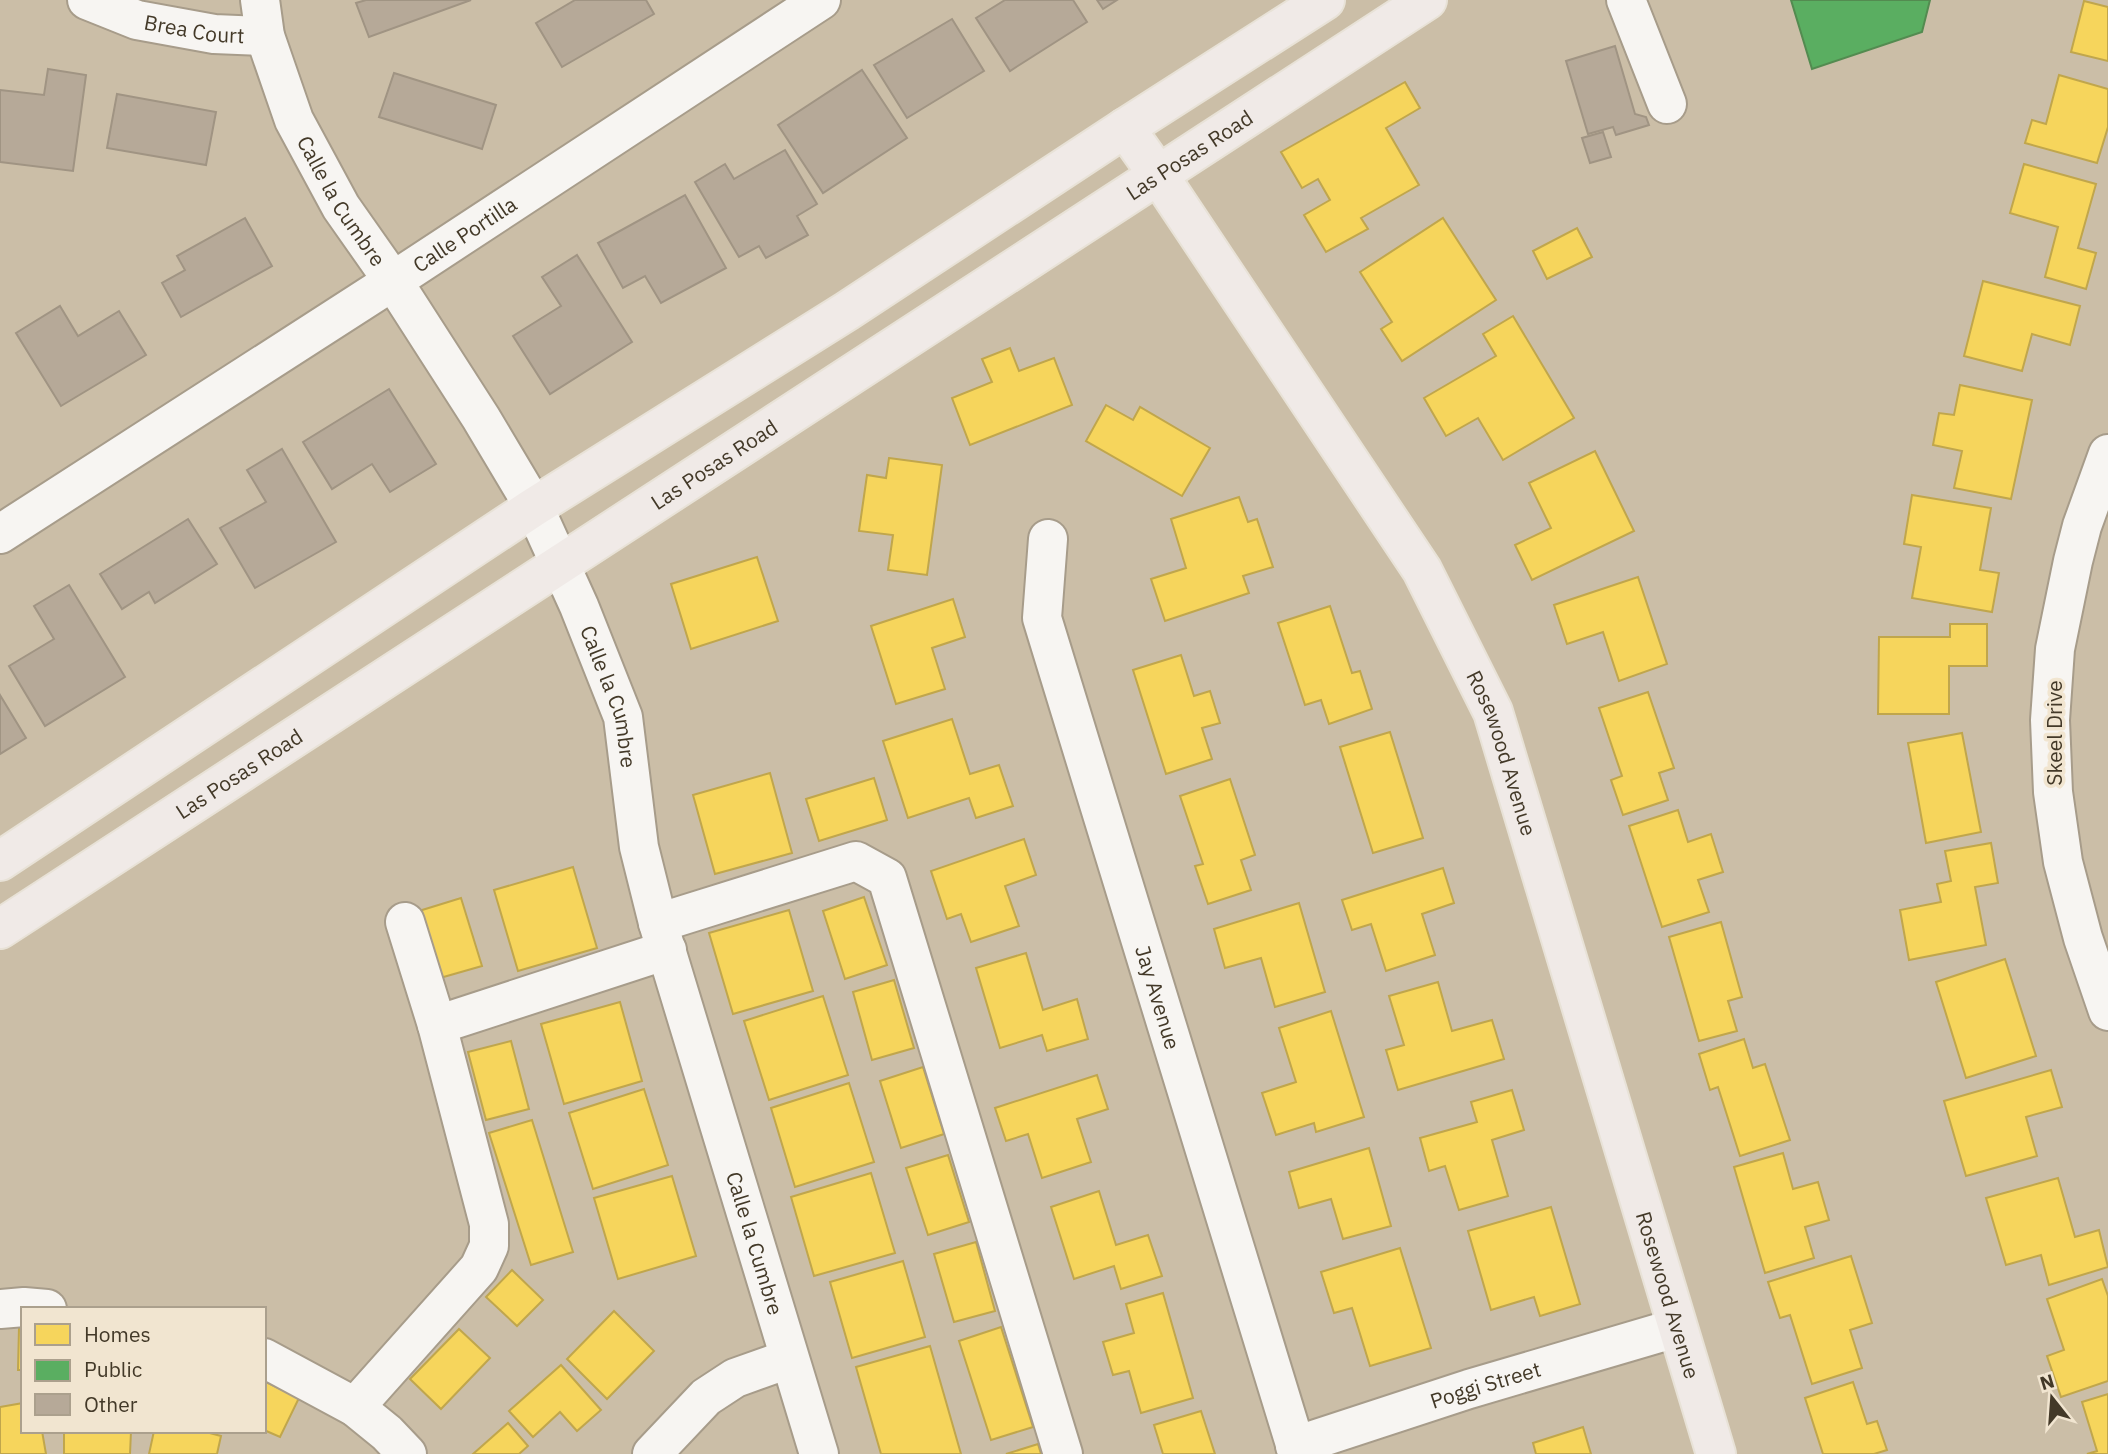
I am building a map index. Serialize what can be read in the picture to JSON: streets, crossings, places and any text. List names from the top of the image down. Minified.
{"streets":{"main road":["Las Posas Road","Rosewood Avenue"],"street":["Brea Court","Calle la Cumbre","Calle Portilla","Skeel Drive","Jay Avenue","Poggi Street"]},"crossings":[["Brea Court","Calle la Cumbre"],["Las Posas Road","Calle la Cumbre"],["Las Posas Road","Rosewood Avenue"],["Calle la Cumbre","Calle Portilla"],["Rosewood Avenue","Poggi Street"],["Jay Avenue","Poggi Street"]],"legend":["Homes","Public","Other"],"north":"top"}
